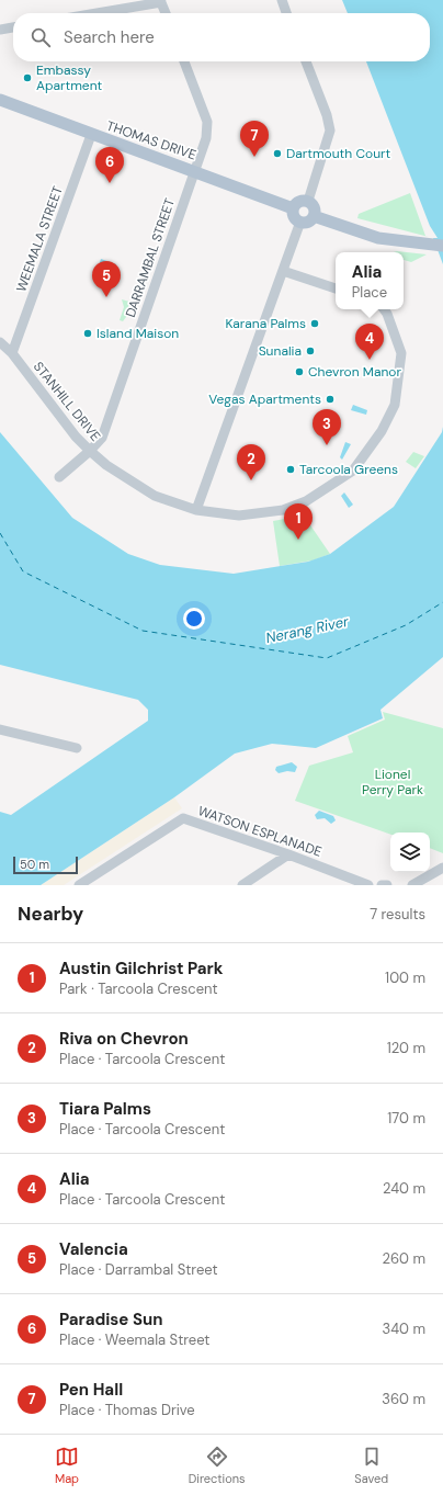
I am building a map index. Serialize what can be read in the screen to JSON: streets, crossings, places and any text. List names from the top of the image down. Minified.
{"streets":{"main road":["THOMAS DRIVE"],"street":["WEEMALA STREET","DARRAMBAL STREET","STANHILL DRIVE","WATSON ESPLANADE"]},"crossings":[["THOMAS DRIVE","WEEMALA STREET"],["THOMAS DRIVE","DARRAMBAL STREET"],["WEEMALA STREET","STANHILL DRIVE"],["DARRAMBAL STREET","STANHILL DRIVE"]],"water":["Nerang River"],"parks":["Lionel Perry Park"],"places":["Embassy Apartment","Dartmouth Court","Karana Palms","Island Maison","Sunalia","Chevron Manor","Vegas Apartments","Tarcoola Greens"],"scale_bar":"50 m","page":{"search":"Search here","pins":["7","6","5","4","3","2","1"],"popup":["Alia","Place"],"scale":"50 m","heading":["Nearby","7 results"],"list":[{"mark":"1","name":"Austin Gilchrist Park","note":"Park · Tarcoola Crescent","value":"100 m"},{"mark":"2","name":"Riva on Chevron","note":"Place · Tarcoola Crescent","value":"120 m"},{"mark":"3","name":"Tiara Palms","note":"Place · Tarcoola Crescent","value":"170 m"},{"mark":"4","name":"Alia","note":"Place · Tarcoola Crescent","value":"240 m"},{"mark":"5","name":"Valencia","note":"Place · Darrambal Street","value":"260 m"},{"mark":"6","name":"Paradise Sun","note":"Place · Weemala Street","value":"340 m"},{"mark":"7","name":"Pen Hall","note":"Place · Thomas Drive","value":"360 m"}],"nav":["Map","Directions","Saved"]}}
